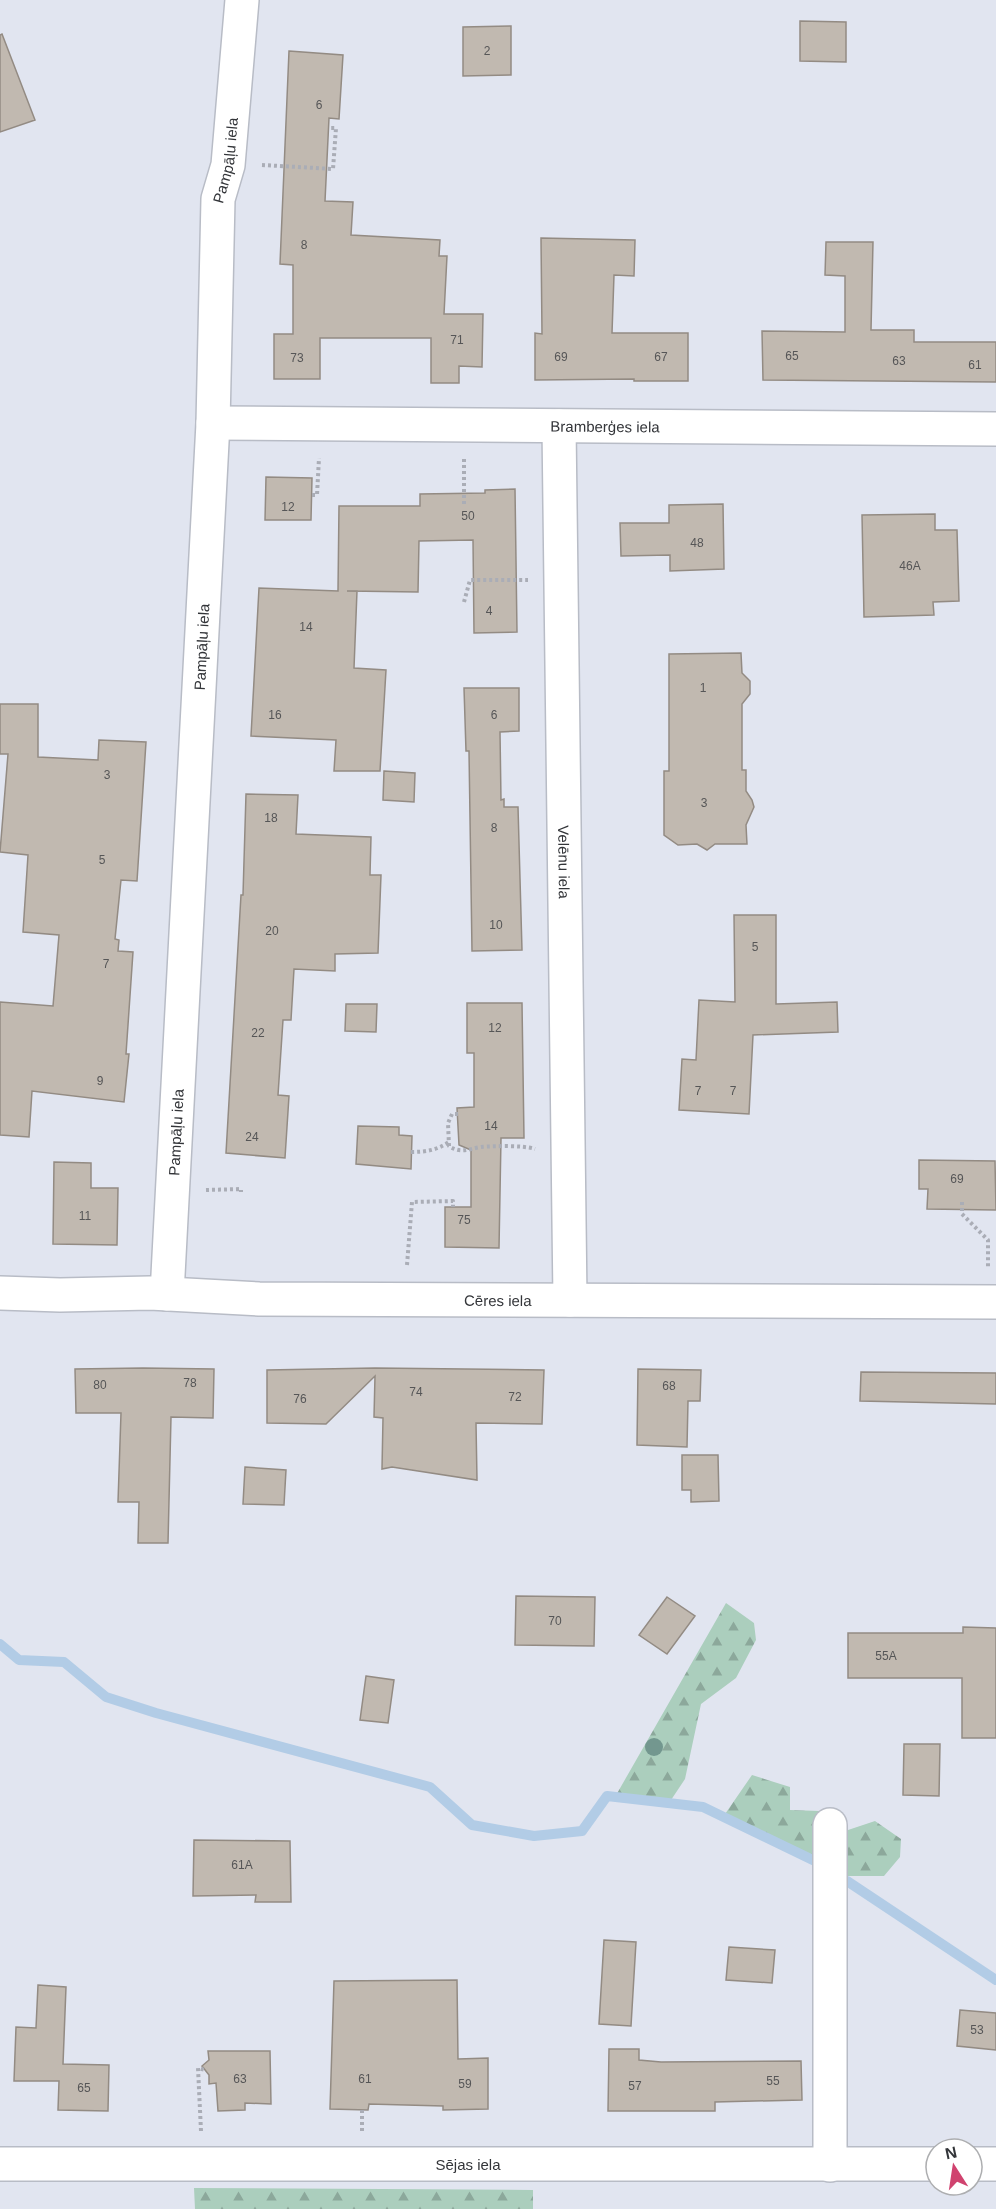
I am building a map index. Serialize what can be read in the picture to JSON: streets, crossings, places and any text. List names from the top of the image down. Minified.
{"streets":{"street":["Pampāļu iela","Bramberģes iela","Velēnu iela","Cēres iela","Sējas iela"]},"crossings":[["Pampāļu iela","Bramberģes iela"],["Pampāļu iela","Cēres iela"],["Bramberģes iela","Velēnu iela"],["Velēnu iela","Cēres iela"]],"house_numbers":["2","6","8","71","65","69","67","73","63","61","12","50","48","46A","4","14","1","16","6","3","3","18","8","5","10","20","5","7","12","22","9","7","7","14","24","69","11","75","78","80","68","74","72","76","70","55A","61A","53","63","61","55","59","57","65"],"north":"top"}
